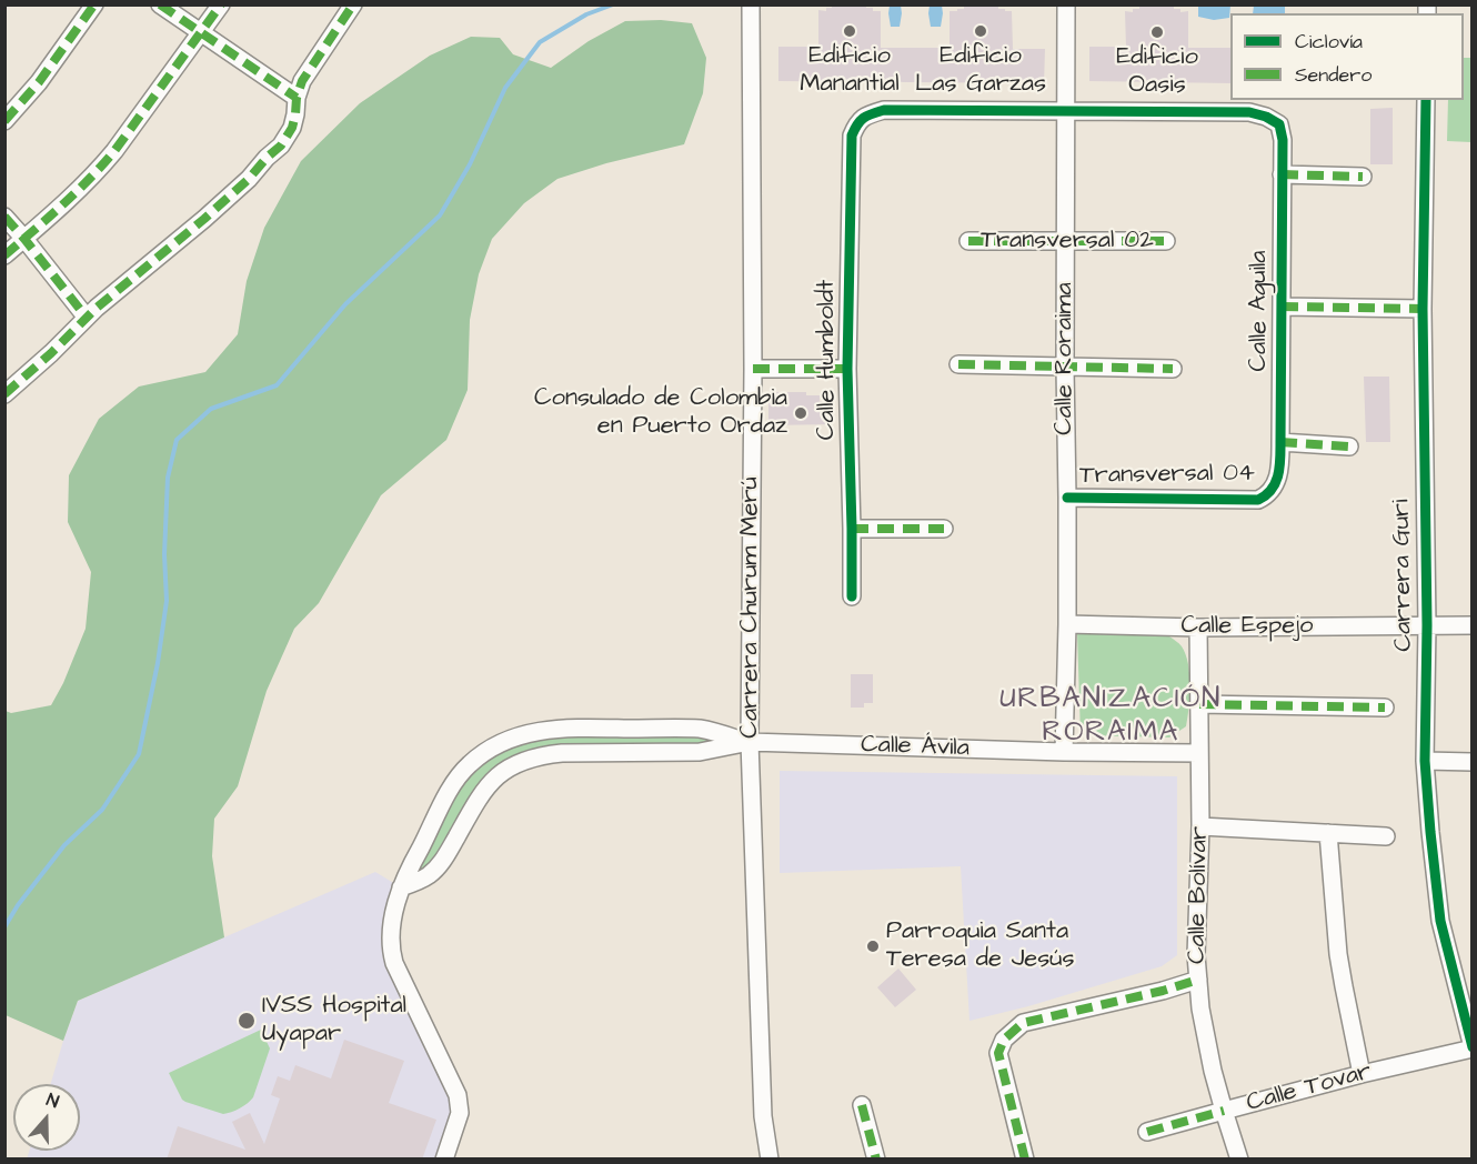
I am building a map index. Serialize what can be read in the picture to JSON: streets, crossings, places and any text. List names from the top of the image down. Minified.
{"streets":{"street":["Transversal 02","Calle Aguila","Calle Roraima","Calle Humboldt","Transversal 04","Carrera Guri","Carrera Churum Merú","Calle Espejo","Calle Ávila","Calle Bolívar","Calle Tovar"]},"crossings":[["Transversal 02","Calle Roraima"],["Calle Aguila","Calle Roraima"],["Calle Aguila","Calle Humboldt"],["Calle Aguila","Transversal 04"],["Calle Roraima","Calle Humboldt"],["Calle Roraima","Transversal 04"],["Calle Roraima","Calle Espejo"],["Calle Roraima","Calle Ávila"],["Carrera Guri","Calle Espejo"],["Carrera Guri","Calle Tovar"],["Carrera Churum Merú","Calle Ávila"],["Calle Espejo","Calle Bolívar"],["Calle Ávila","Calle Bolívar"],["Calle Bolívar","Calle Tovar"]],"districts":["URBANIZACIÓN RORAIMA"],"places":["Edificio Manantial","Edificio Las Garzas","Edificio Oasis","Consulado de Colombia en Puerto Ordaz","Parroquia Santa Teresa de Jesús","IVSS Hospital Uyapar"],"legend":["Ciclovía","Sendero"],"north":"top"}
